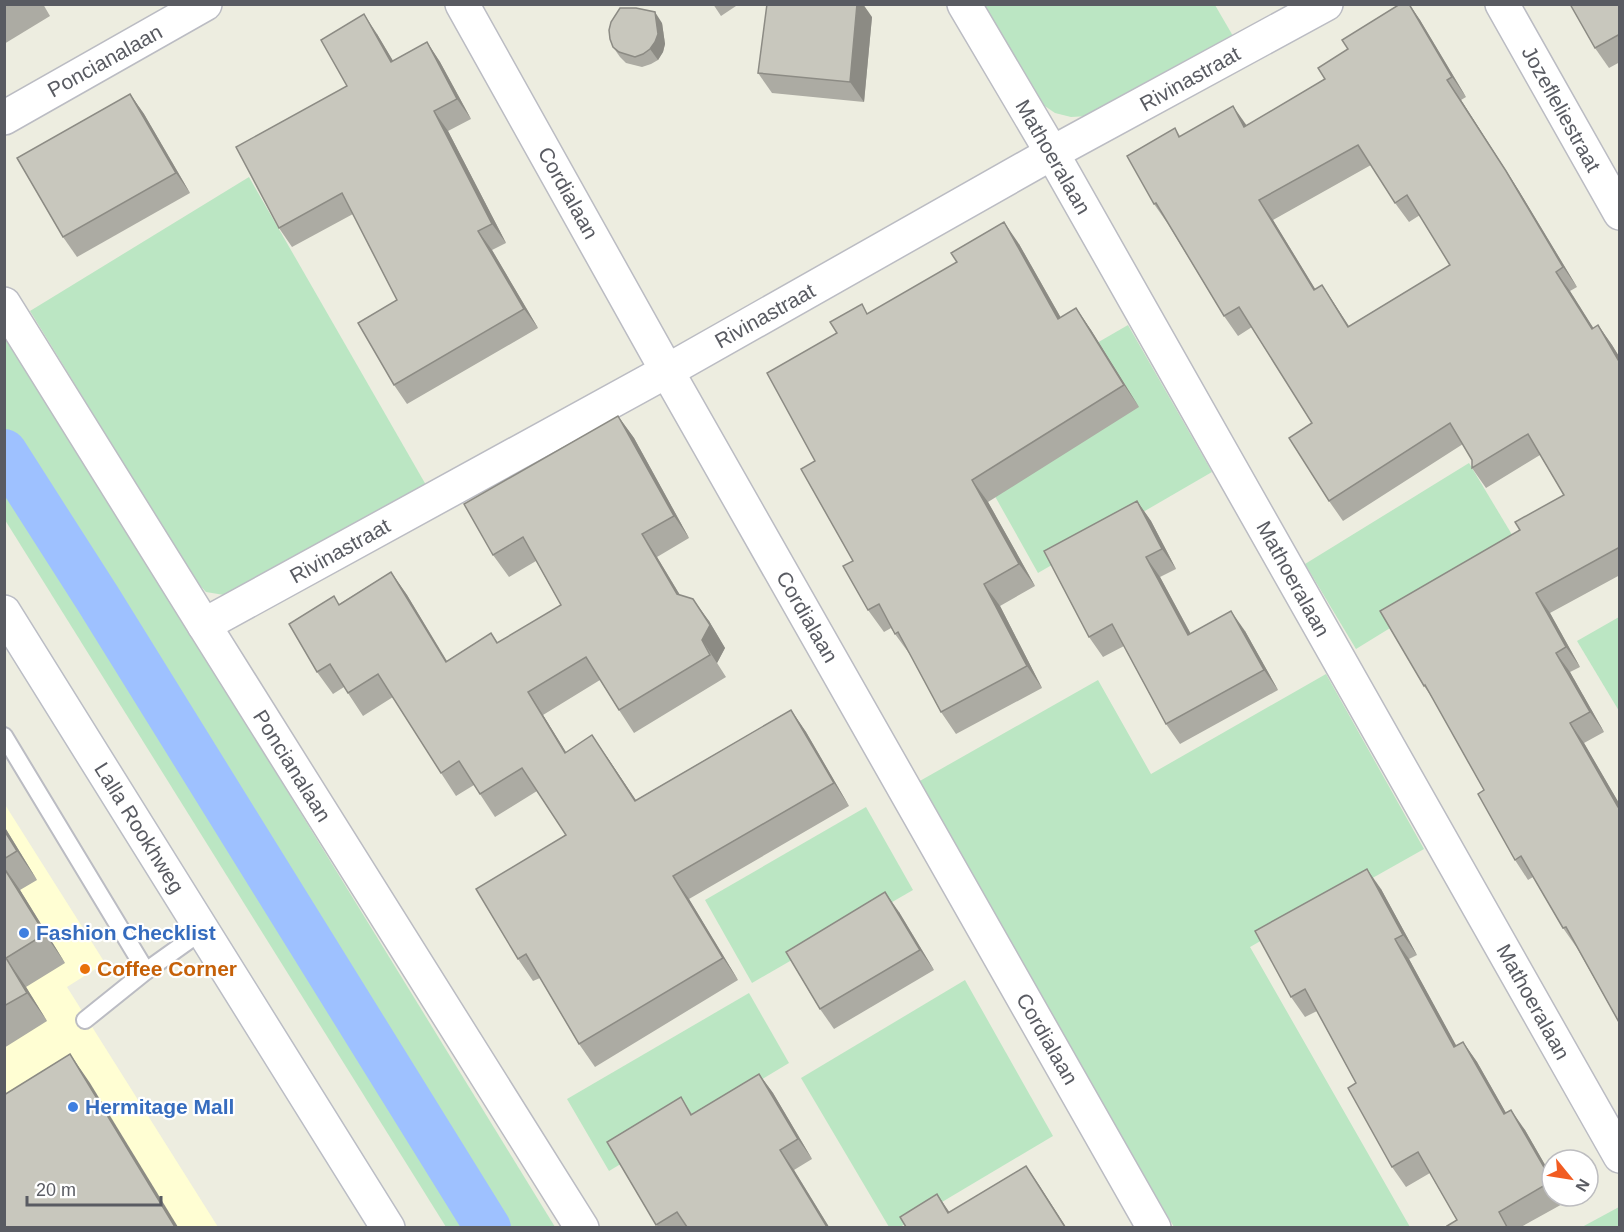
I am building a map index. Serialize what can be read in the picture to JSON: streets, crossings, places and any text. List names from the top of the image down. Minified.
{"streets":{"street":["Poncianalaan","Rivinastraat","Jozefleliestraat","Mathoeralaan","Cordialaan","Lalla Rookhweg"]},"crossings":[["Poncianalaan","Rivinastraat"],["Rivinastraat","Mathoeralaan"],["Rivinastraat","Cordialaan"]],"places":["Fashion Checklist","Coffee Corner","Hermitage Mall"],"scale_bar":"20 m","north":"bottom right"}
